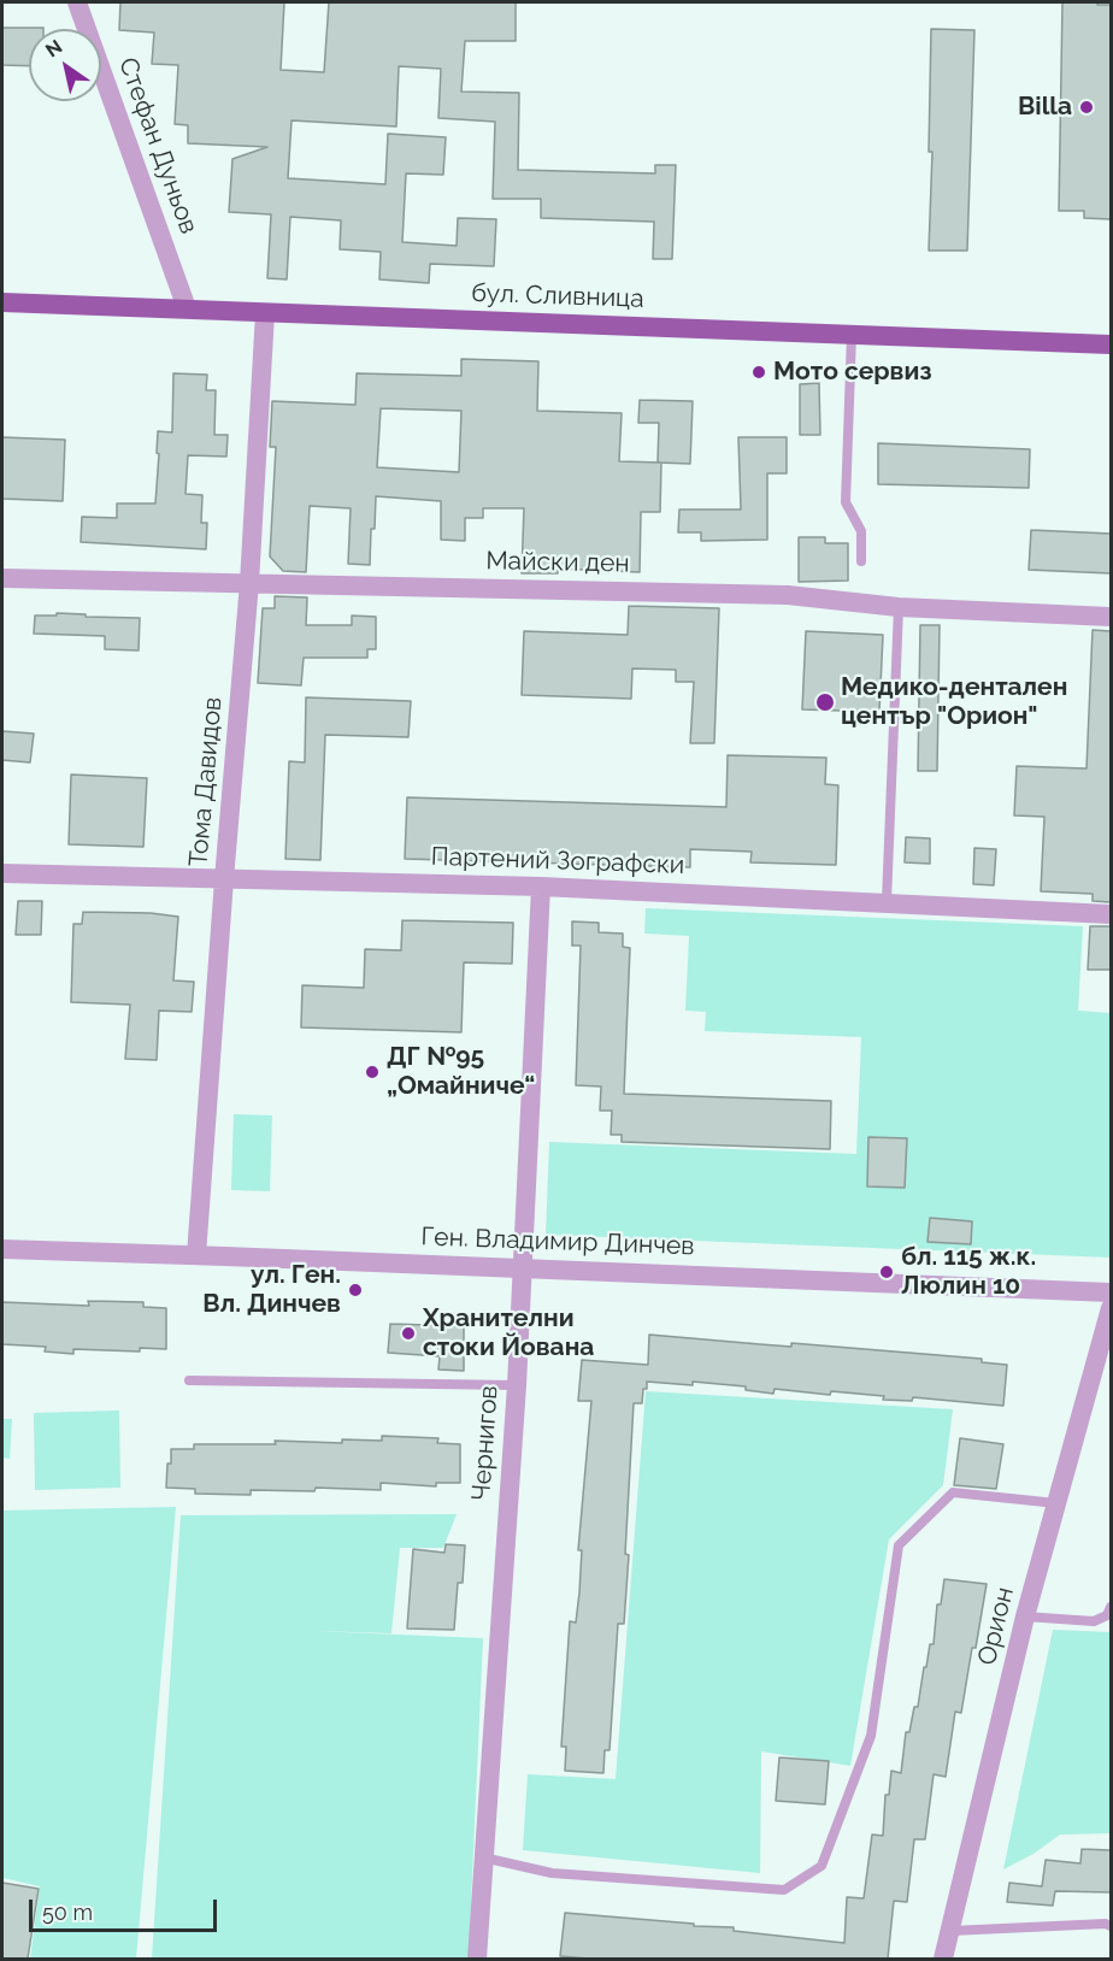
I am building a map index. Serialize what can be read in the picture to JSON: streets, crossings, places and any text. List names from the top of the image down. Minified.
{"streets":{"main road":["бул. Сливница"],"street":["Стефан Дуньов","Майски ден","Тома Давидов","Партений Зографски","Ген. Владимир Динчев","Чернигов","Орион"]},"crossings":[["Стефан Дуньов","бул. Сливница"],["бул. Сливница","Тома Давидов"],["Майски ден","Тома Давидов"],["Тома Давидов","Партений Зографски"],["Тома Давидов","Ген. Владимир Динчев"],["Партений Зографски","Чернигов"],["Ген. Владимир Динчев","Чернигов"]],"places":["Billa","Мото сервиз","Медико-дентален център \"Орион\"","ДГ №95 „Омайниче“","бл. 115 ж.к. Люлин 10","ул. Ген. Вл. Динчев","Хранителни стоки Йована"],"scale_bar":"50 m","north":"top left"}
